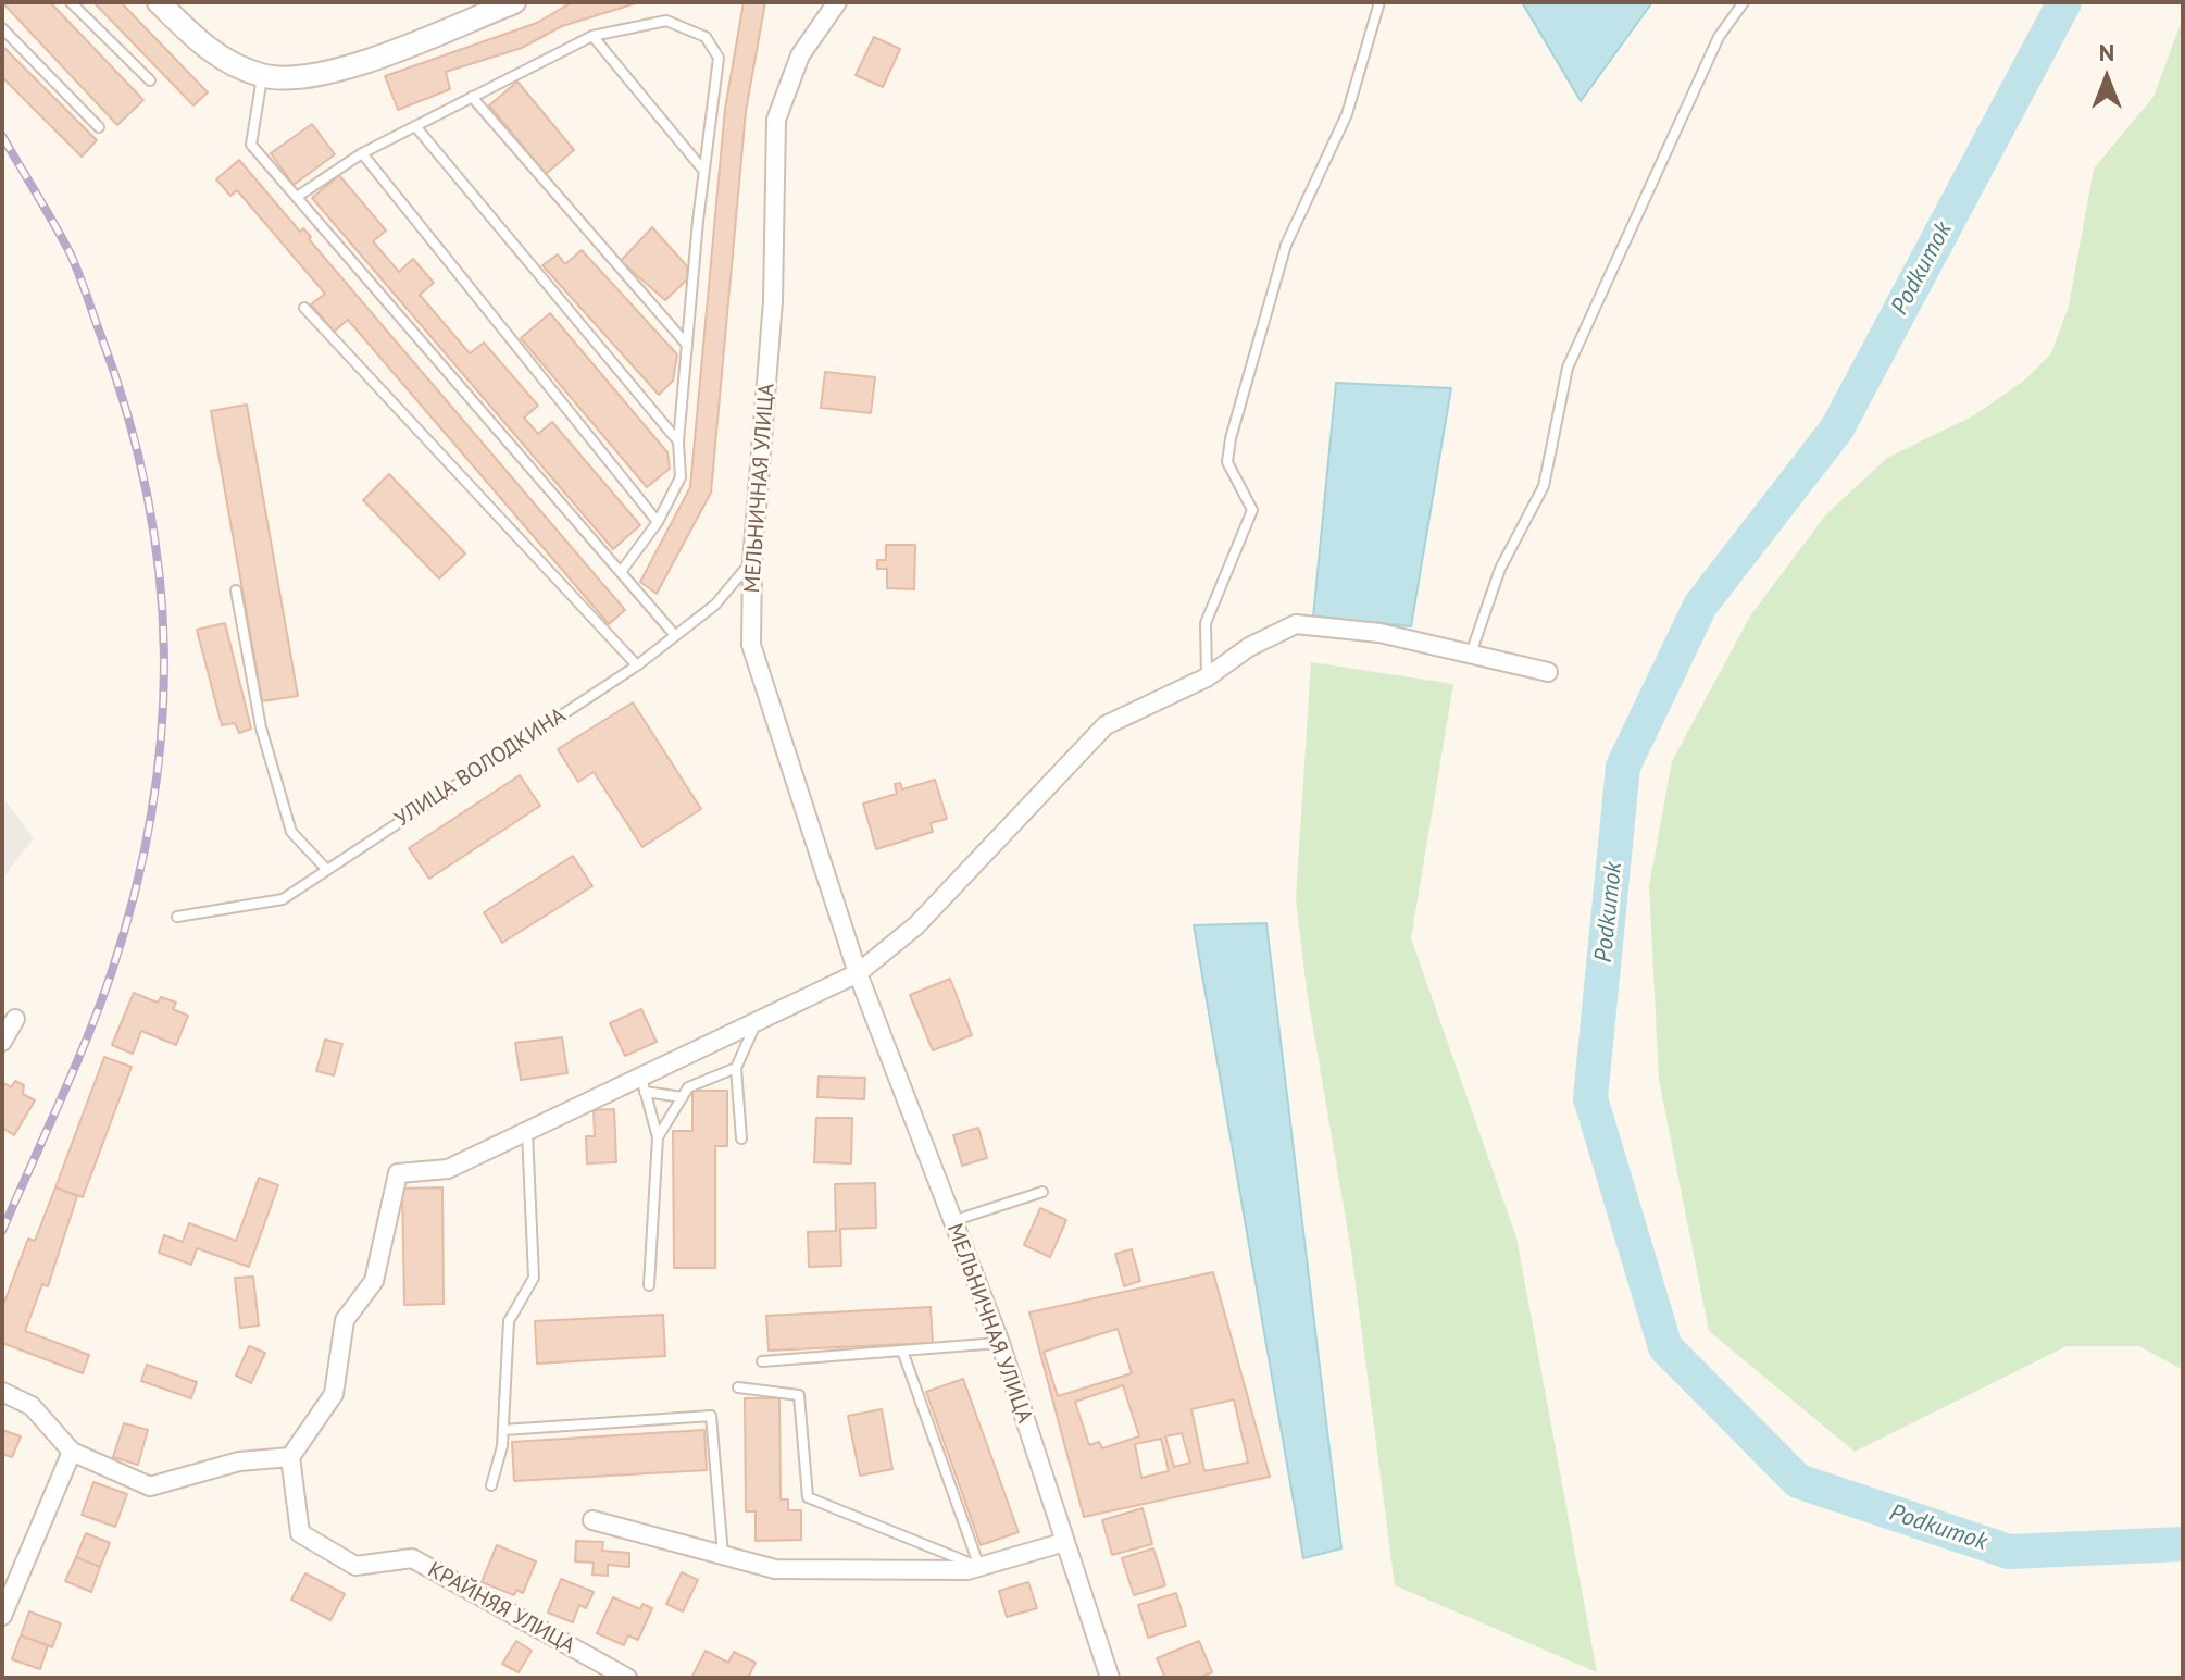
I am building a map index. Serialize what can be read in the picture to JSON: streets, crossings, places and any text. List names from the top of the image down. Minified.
{"streets":{"street":["МЕЛЬНИЧНАЯ УЛИЦА","КРАЙНЯЯ УЛИЦА"],"lane":["УЛИЦА ВОЛОДКИНА"]},"crossings":[["МЕЛЬНИЧНАЯ УЛИЦА","УЛИЦА ВОЛОДКИНА"]],"water":["Podkumok"],"north":"top"}
